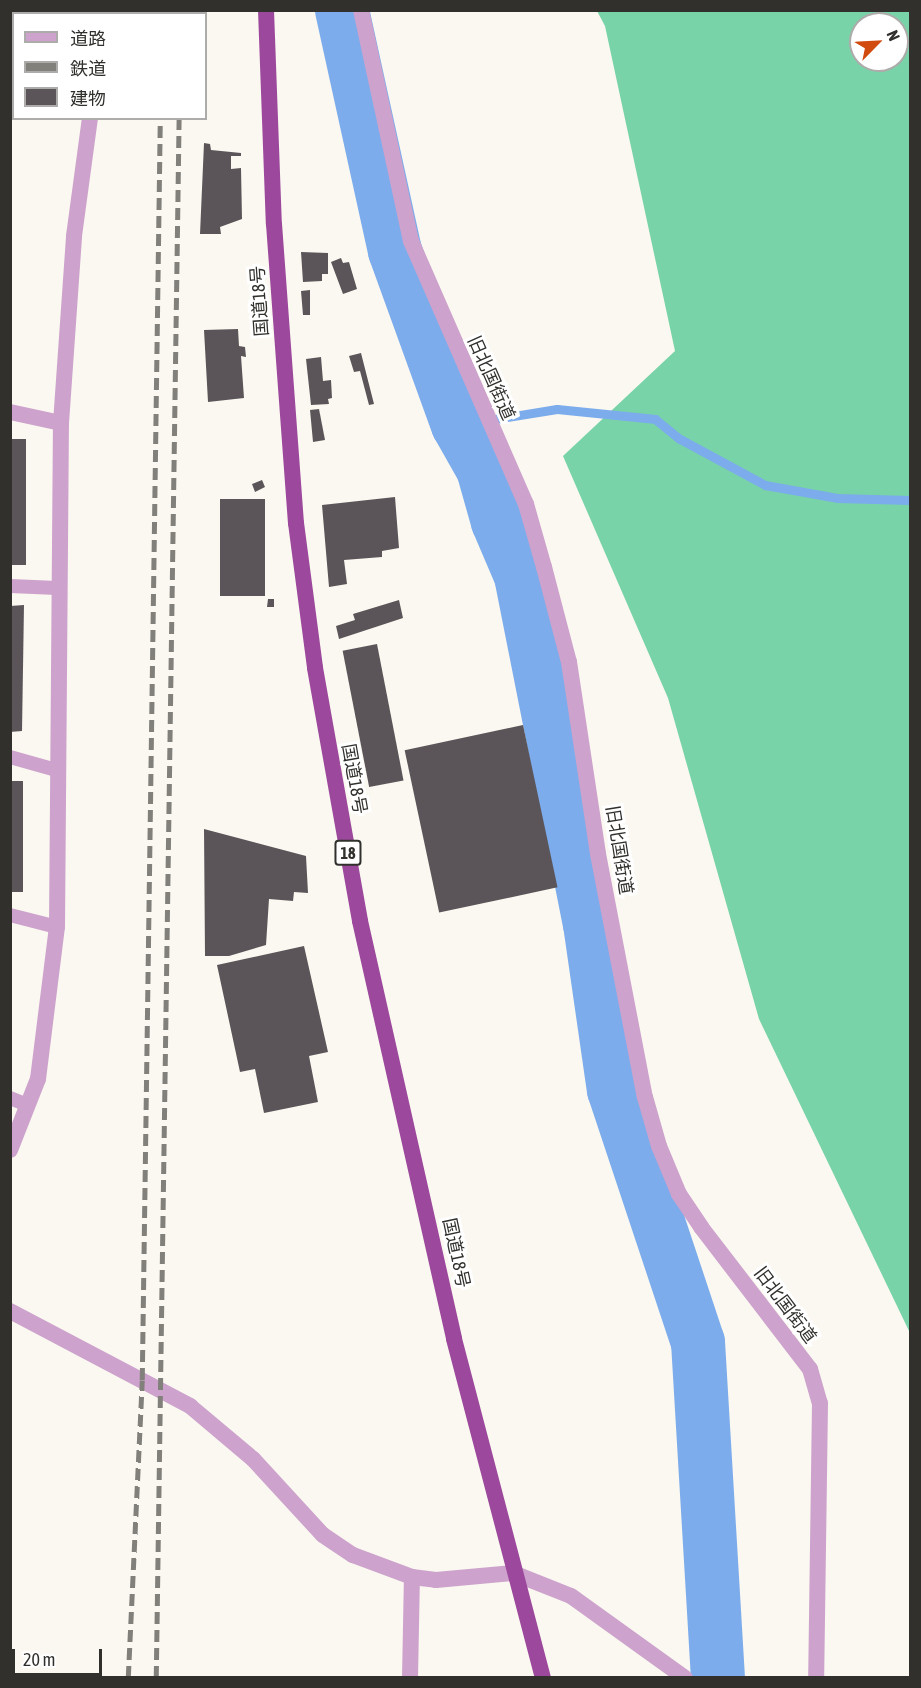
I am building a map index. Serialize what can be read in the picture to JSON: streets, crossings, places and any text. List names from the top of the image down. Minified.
{"streets":{"highway":["国道18号","18"],"street":["旧北国街道"]},"legend":["道路","鉄道","建物"],"scale_bar":"20 m","north":"top right"}
